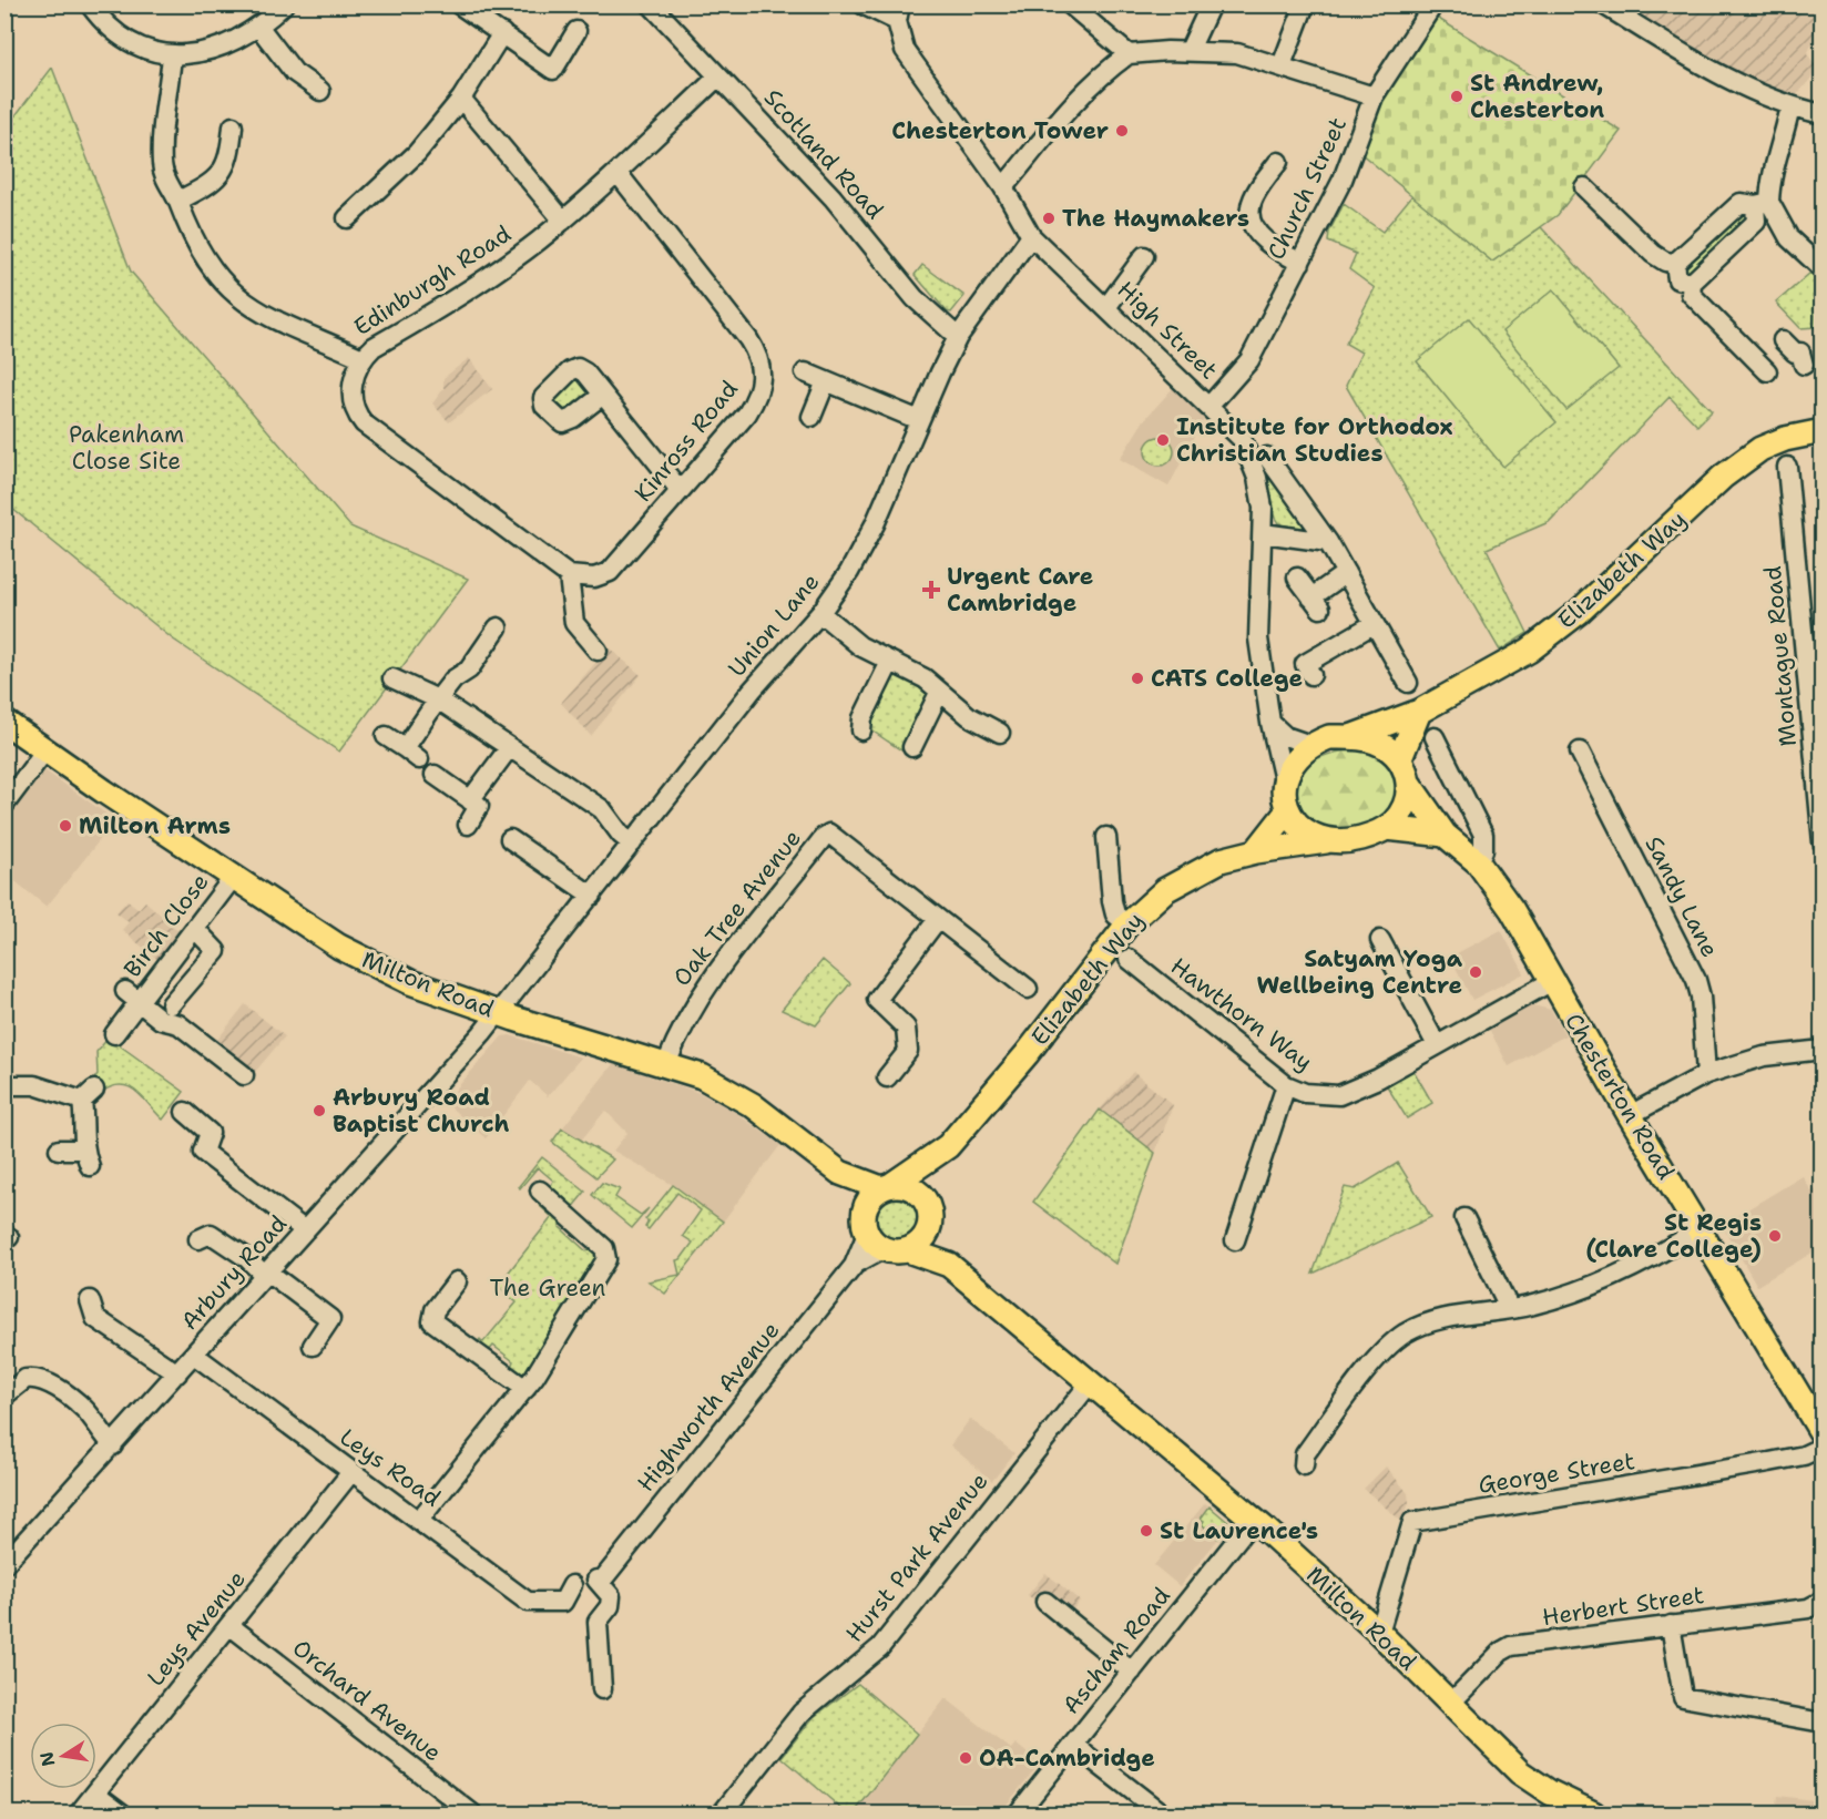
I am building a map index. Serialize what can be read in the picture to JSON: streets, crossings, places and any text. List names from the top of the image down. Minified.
{"streets":{"main road":["Elizabeth Way","Milton Road","Chesterton Road"],"street":["Scotland Road","Church Street","Edinburgh Road","High Street","Kinross Road","Union Lane","Montague Road","Sandy Lane","Oak Tree Avenue","Birch Close","Hawthorn Way","Arbury Road","Highworth Avenue","Leys Road","George Street","Hurst Park Avenue","Herbert Street","Leys Avenue","Ascham Road","Orchard Avenue"]},"crossings":[["Scotland Road","Edinburgh Road"],["Scotland Road","Union Lane"],["Church Street","High Street"],["Edinburgh Road","Kinross Road"],["High Street","Elizabeth Way"],["High Street","Union Lane"],["High Street","Chesterton Road"],["Elizabeth Way","Milton Road"],["Elizabeth Way","Chesterton Road"],["Elizabeth Way","Highworth Avenue"],["Union Lane","Milton Road"],["Union Lane","Arbury Road"],["Oak Tree Avenue","Milton Road"],["Birch Close","Milton Road"],["Milton Road","Arbury Road"],["Milton Road","Highworth Avenue"],["Milton Road","George Street"],["Milton Road","Hurst Park Avenue"],["Milton Road","Herbert Street"],["Milton Road","Ascham Road"],["Hawthorn Way","Chesterton Road"],["Arbury Road","Leys Road"],["Leys Road","Leys Avenue"],["Leys Avenue","Orchard Avenue"]],"parks":["Pakenham Close Site","The Green"],"places":{"other":["St Andrew, Chesterton","Chesterton Tower","The Haymakers","Institute for Orthodox Christian Studies","CATS College","Milton Arms","Satyam Yoga Wellbeing Centre","Arbury Road Baptist Church","St Regis (Clare College)","St Laurence's","OA-Cambridge"],"health":["Urgent Care Cambridge"]},"north":"left"}
